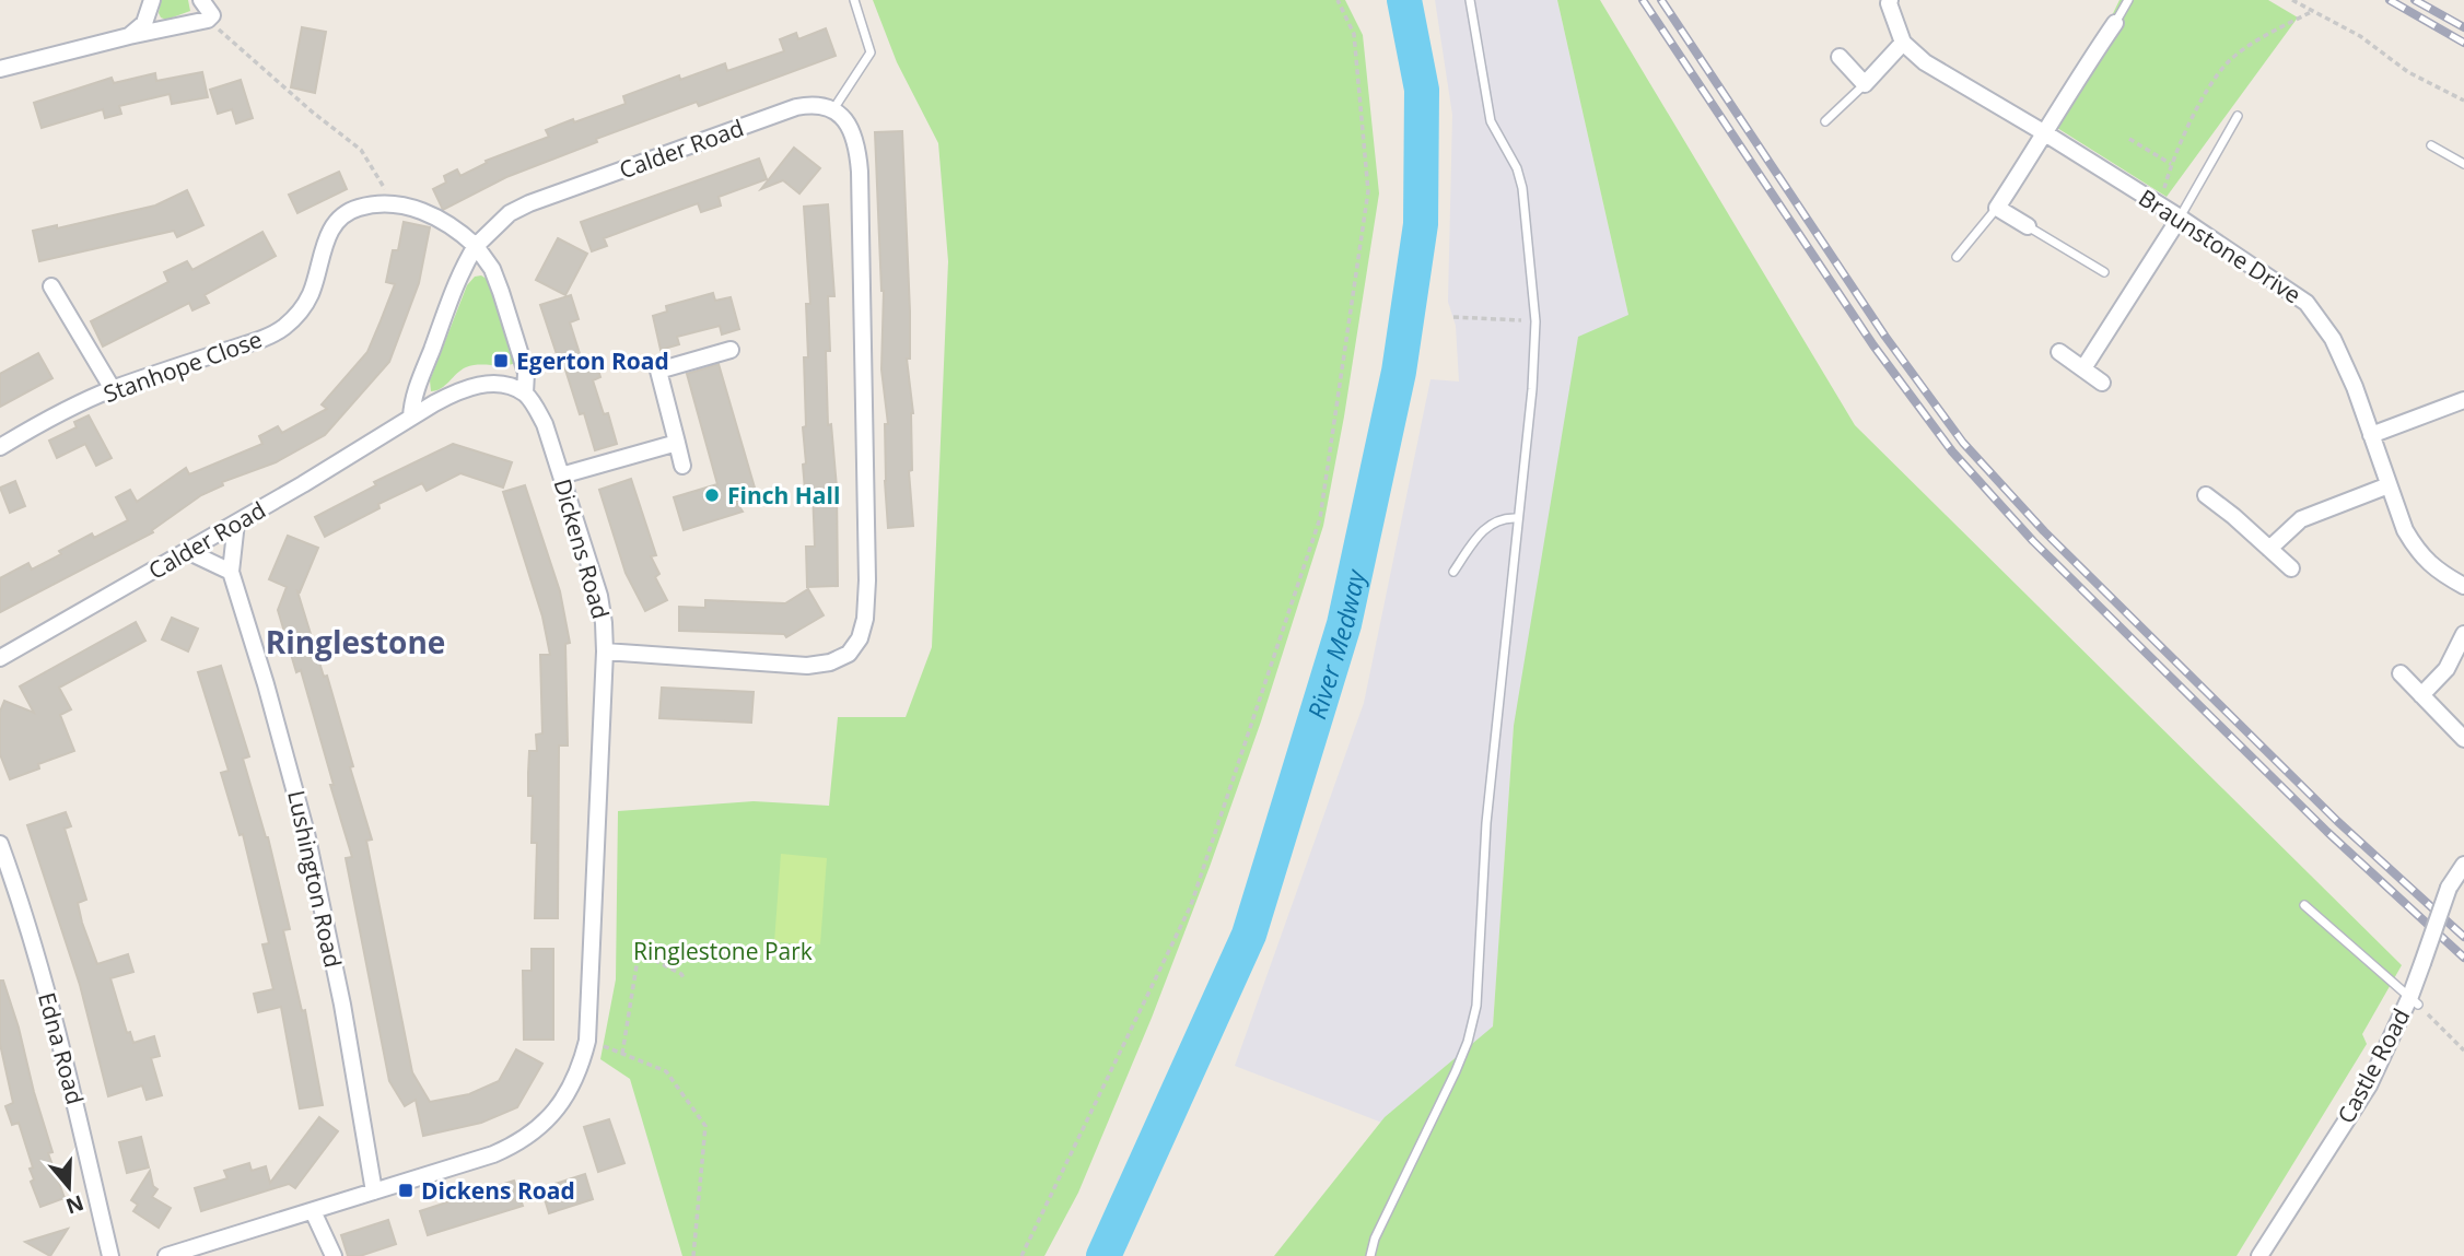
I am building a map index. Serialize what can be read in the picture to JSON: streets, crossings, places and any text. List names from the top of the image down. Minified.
{"streets":{"street":["Calder Road","Braunstone Drive","Stanhope Close","Dickens Road","Lushington Road","Edna Road","Castle Road"]},"crossings":[["Calder Road","Stanhope Close"],["Calder Road","Dickens Road"],["Calder Road","Lushington Road"],["Dickens Road","Lushington Road"]],"districts":["Ringlestone"],"water":["River Medway"],"parks":["Ringlestone Park"],"places":{"transit":["Egerton Road","Dickens Road"],"other":["Finch Hall"]},"north":"bottom"}
